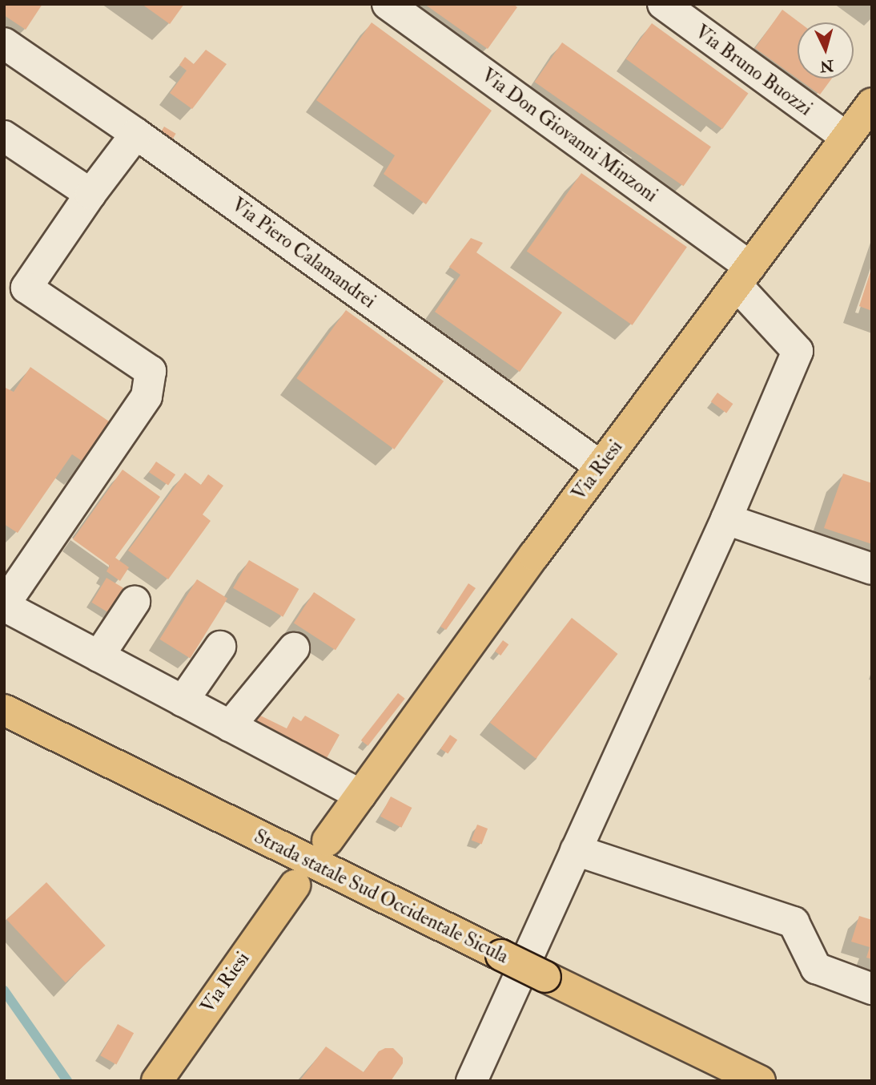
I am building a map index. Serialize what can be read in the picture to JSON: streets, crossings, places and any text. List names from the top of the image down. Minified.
{"streets":{"main road":["Via Riesi","Strada statale Sud Occidentale Sicula"],"street":["Via Bruno Buozzi","Via Don Giovanni Minzoni","Via Piero Calamandrei"]},"crossings":[["Via Bruno Buozzi","Via Riesi"],["Via Don Giovanni Minzoni","Via Riesi"],["Via Piero Calamandrei","Via Riesi"]],"north":"bottom"}
